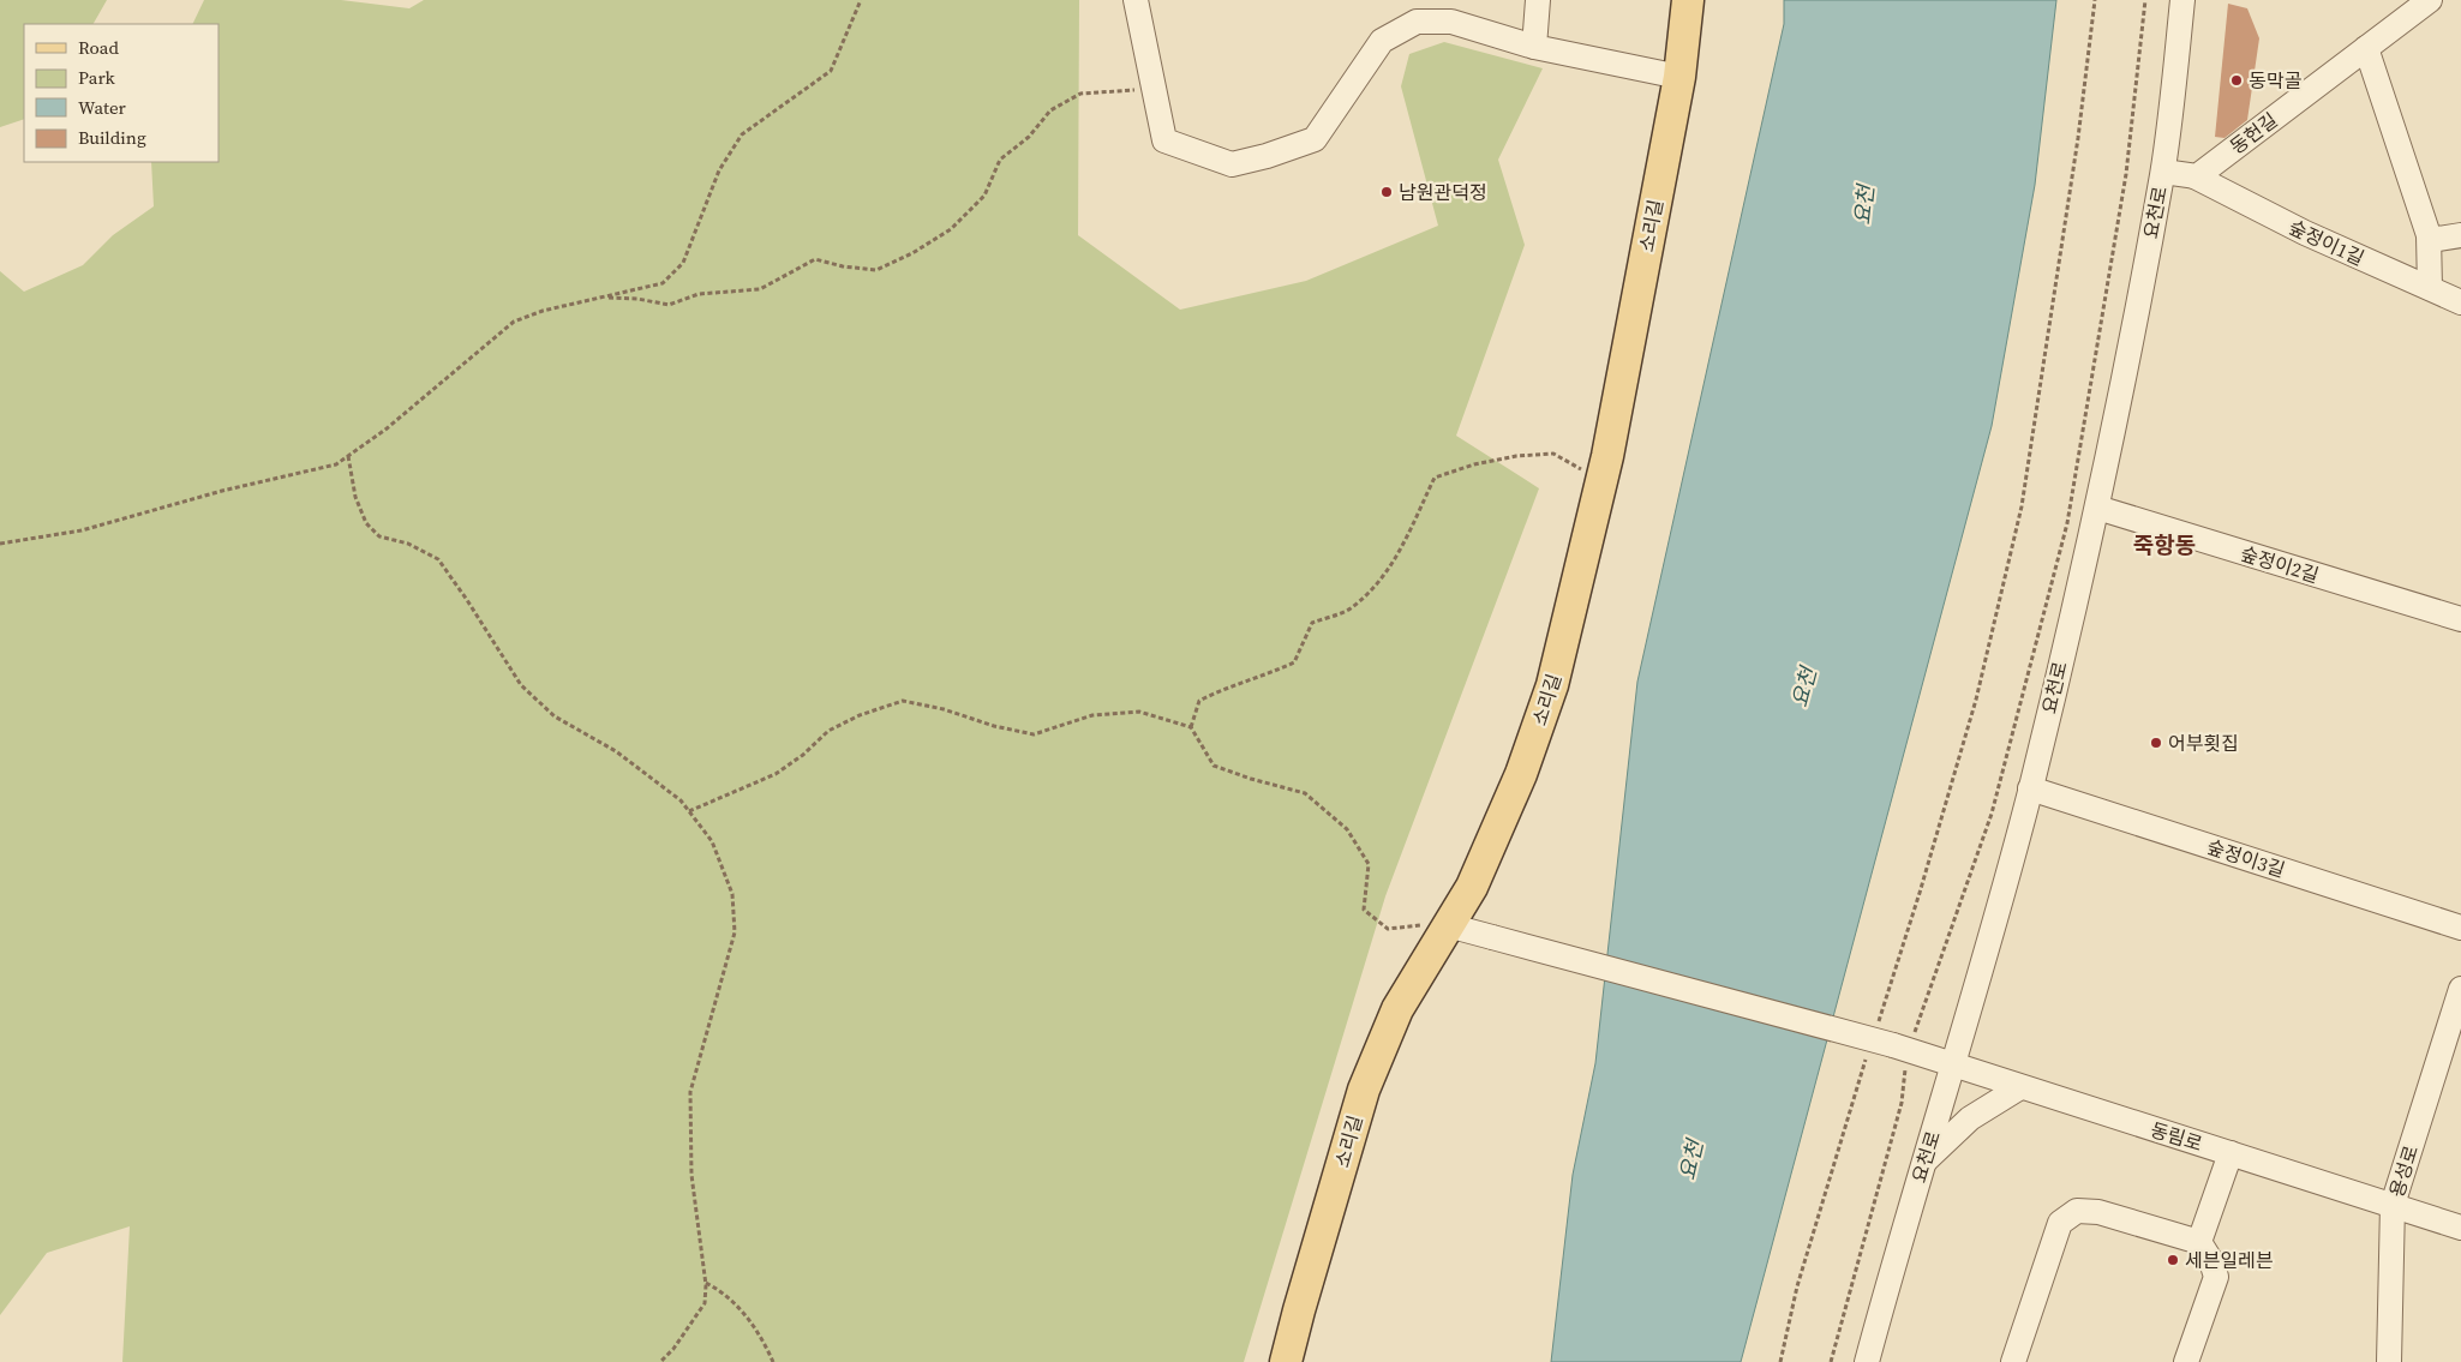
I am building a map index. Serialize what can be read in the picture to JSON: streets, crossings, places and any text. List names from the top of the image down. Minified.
{"streets":{"main road":["소리길"],"street":["동헌길","요천로","숲정이1길","숲정이2길","숲정이3길","동림로","용성로"]},"crossings":[["동헌길","숲정이1길"],["요천로","숲정이2길"],["요천로","숲정이3길"],["요천로","동림로"],["소리길","동림로"],["동림로","용성로"]],"districts":["죽항동"],"water":["요천"],"places":["동막골","남원관덕정","어부횟집","세븐일레븐"],"legend":["Road","Park","Water","Building"]}
